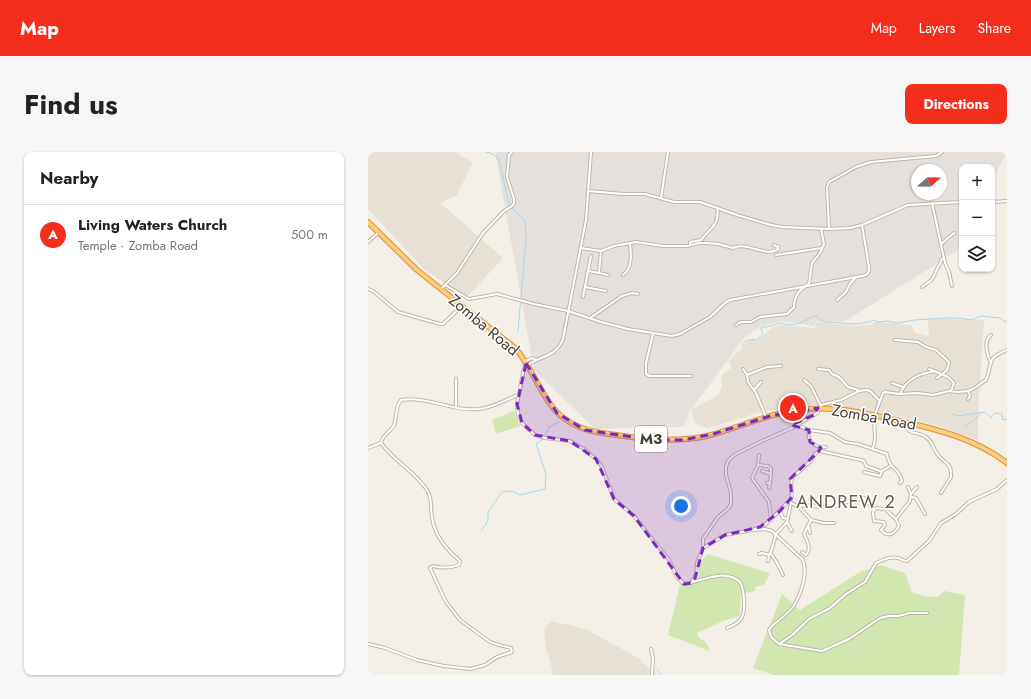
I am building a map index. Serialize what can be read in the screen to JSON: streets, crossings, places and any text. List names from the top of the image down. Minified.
{"streets":{"highway":["Zomba Road","M3"]},"districts":["ANDREW 2"],"north":"right","page":{"header":"Map","nav":["Map","Layers","Share"],"title":"Find us","buttons":"Directions","heading":"Nearby","map_buttons":["+","−"],"list":[{"mark":"A","name":"Living Waters Church","note":"Temple · Zomba Road","value":"500 m"}],"pins":"A"}}
